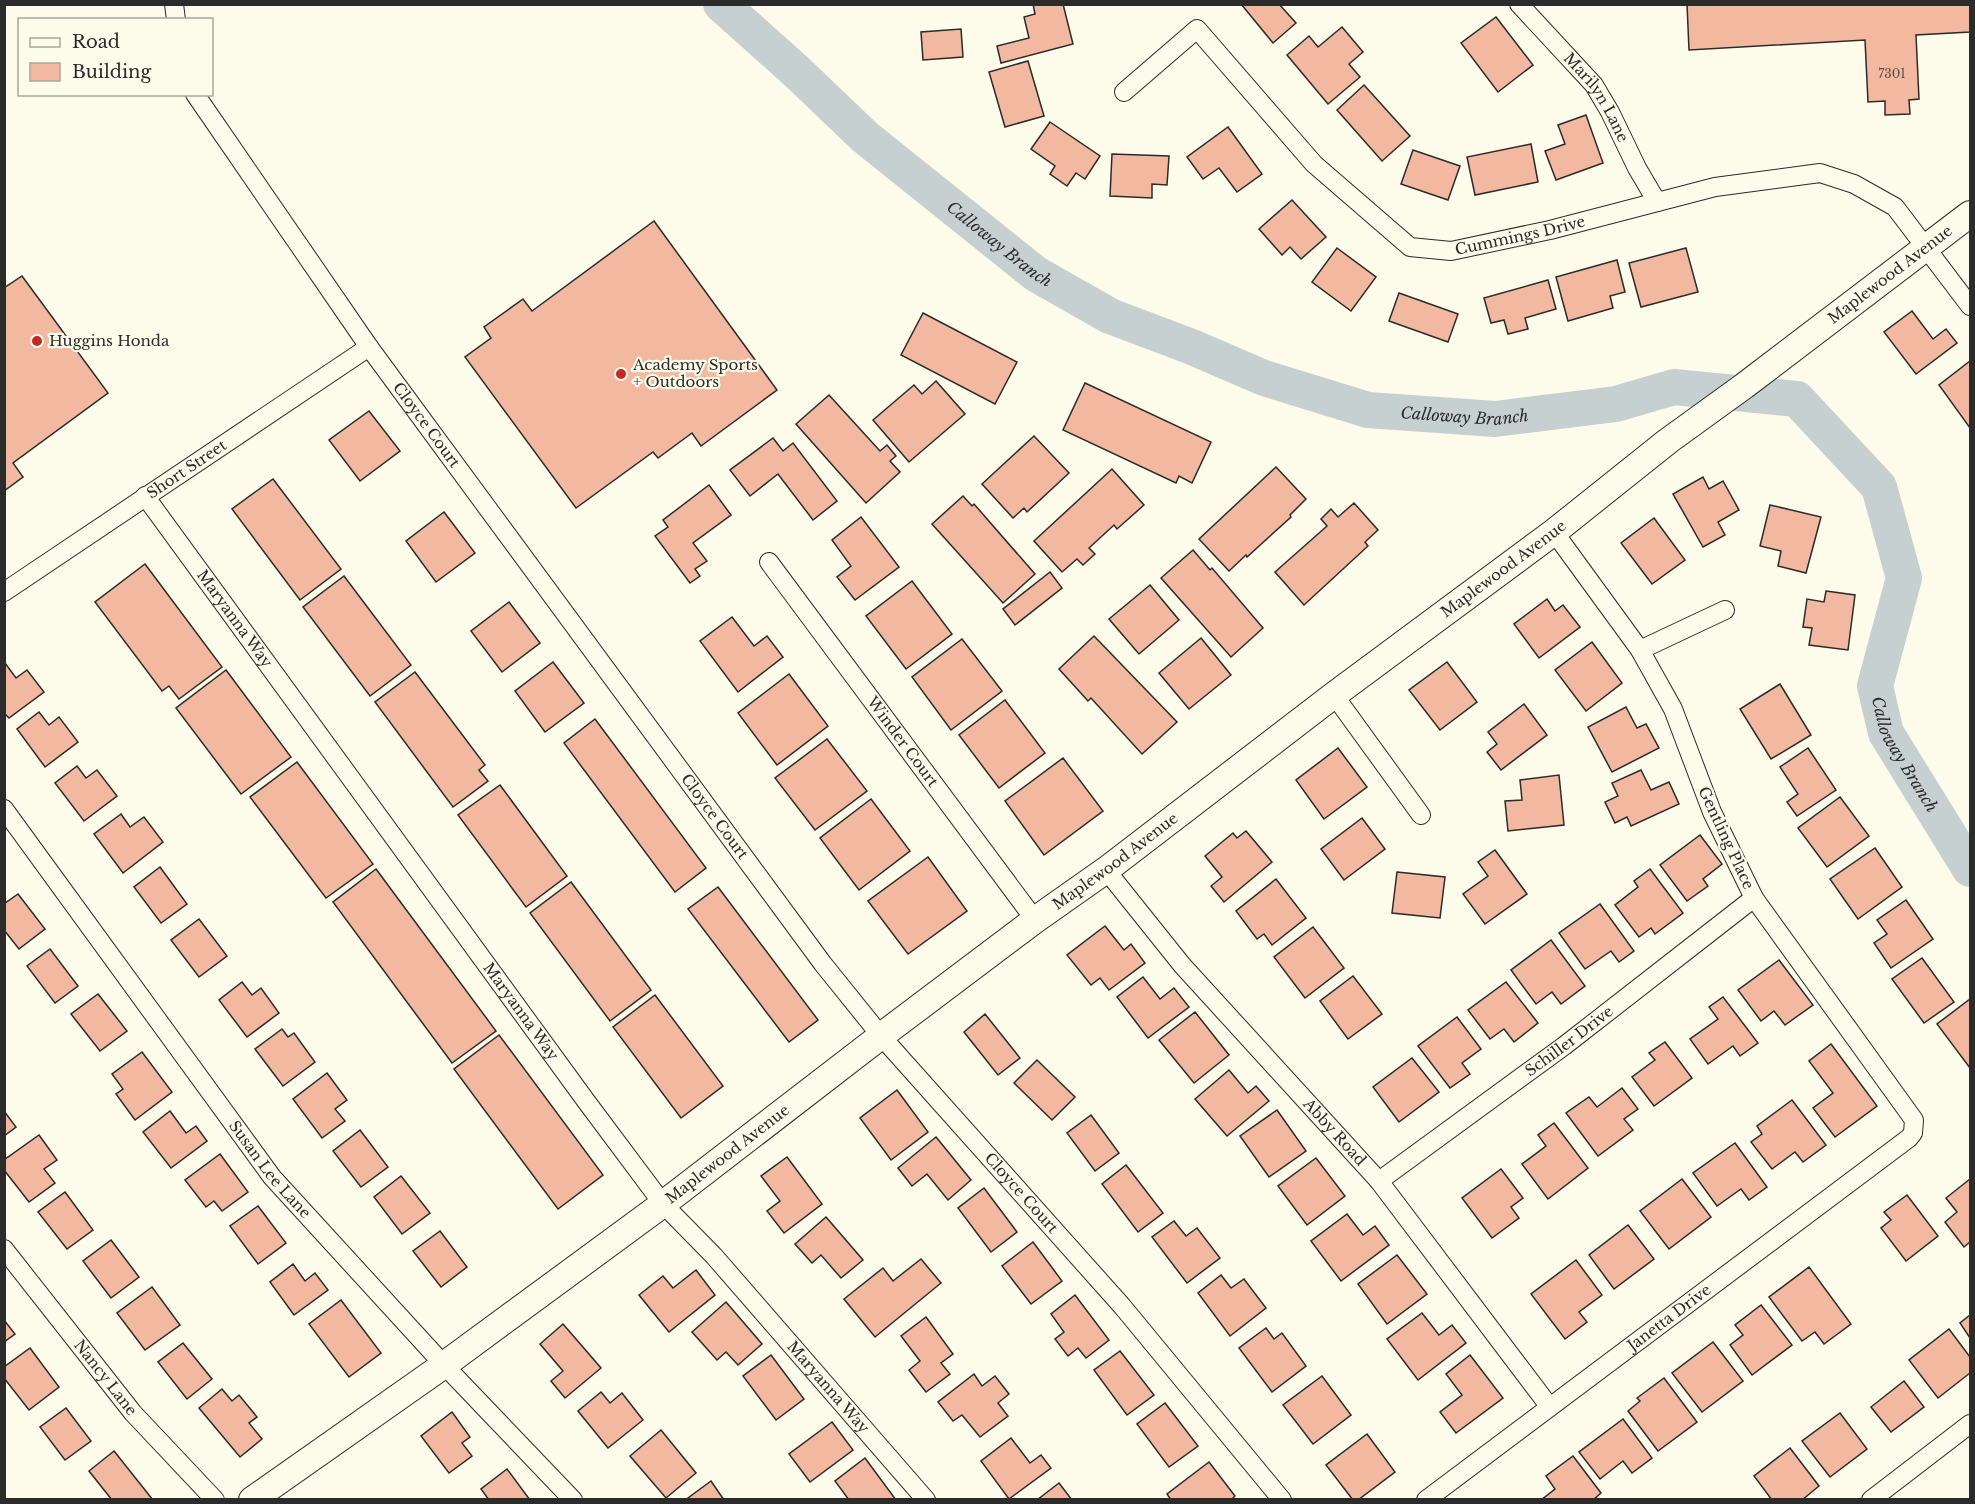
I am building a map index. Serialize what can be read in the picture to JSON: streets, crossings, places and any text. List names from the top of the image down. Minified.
{"streets":{"street":["Marilyn Lane","Cummings Drive","Maplewood Avenue","Cloyce Court","Short Street","Maryanna Way","Winder Court","Gentling Place","Schiller Drive","Abby Road","Susan Lee Lane","Janetta Drive","Nancy Lane"]},"crossings":[["Marilyn Lane","Cummings Drive"],["Cummings Drive","Maplewood Avenue"],["Maplewood Avenue","Cloyce Court"],["Maplewood Avenue","Maryanna Way"],["Maplewood Avenue","Winder Court"],["Maplewood Avenue","Gentling Place"],["Maplewood Avenue","Abby Road"],["Maplewood Avenue","Susan Lee Lane"],["Cloyce Court","Short Street"],["Short Street","Maryanna Way"],["Gentling Place","Schiller Drive"],["Gentling Place","Janetta Drive"],["Schiller Drive","Abby Road"],["Abby Road","Janetta Drive"]],"water":["Calloway Branch"],"places":["Huggins Honda","Academy Sports + Outdoors"],"house_numbers":["7301"],"legend":["Road","Building"]}
